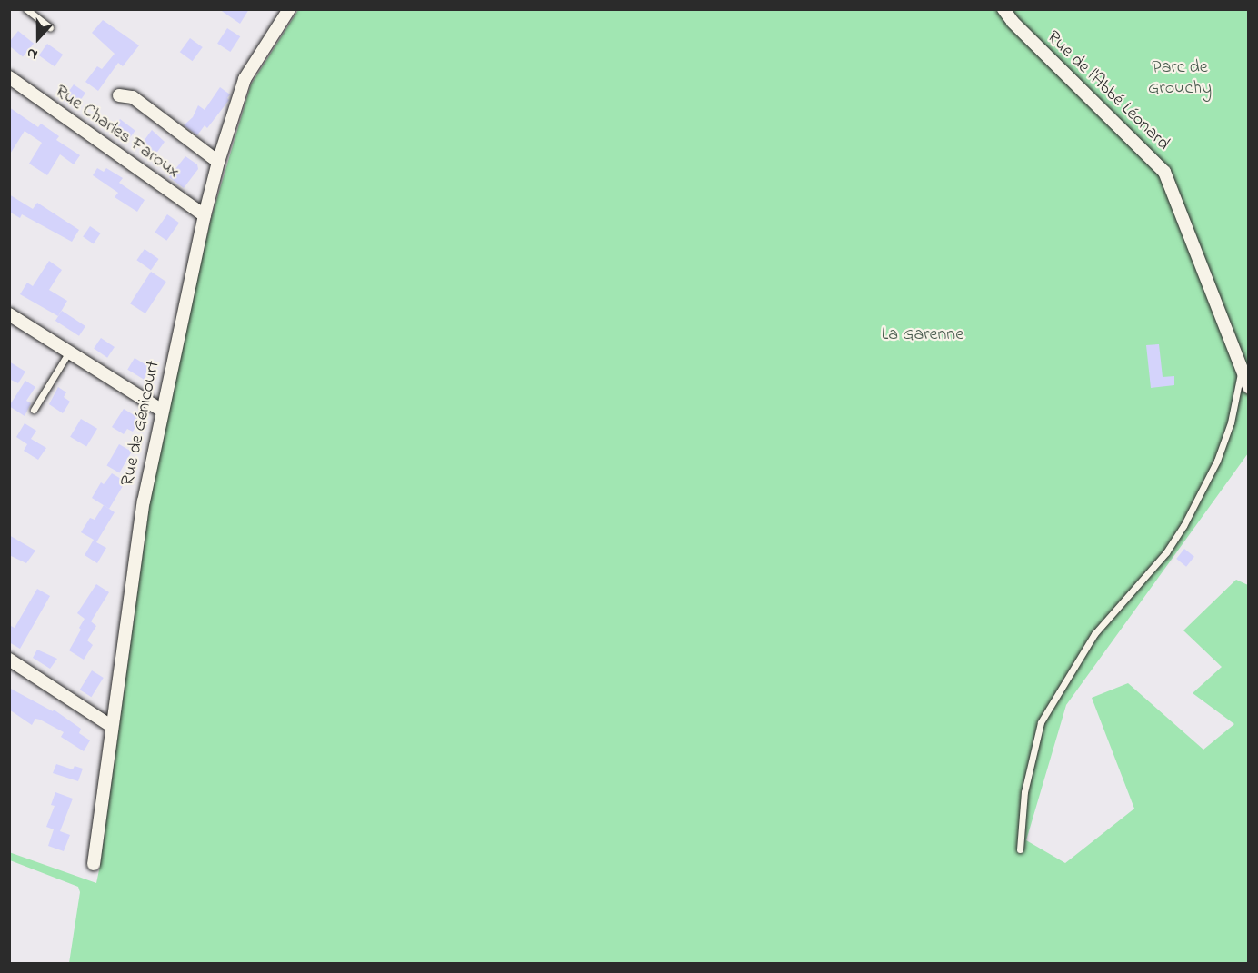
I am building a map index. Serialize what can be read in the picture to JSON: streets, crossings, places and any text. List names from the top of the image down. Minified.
{"streets":{"street":["Rue de l'Abbé Léonard","Rue Charles Faroux","Rue de Génicourt"]},"crossings":[["Rue Charles Faroux","Rue de Génicourt"]],"parks":["Parc de Grouchy","La Garenne"],"north":"bottom"}
